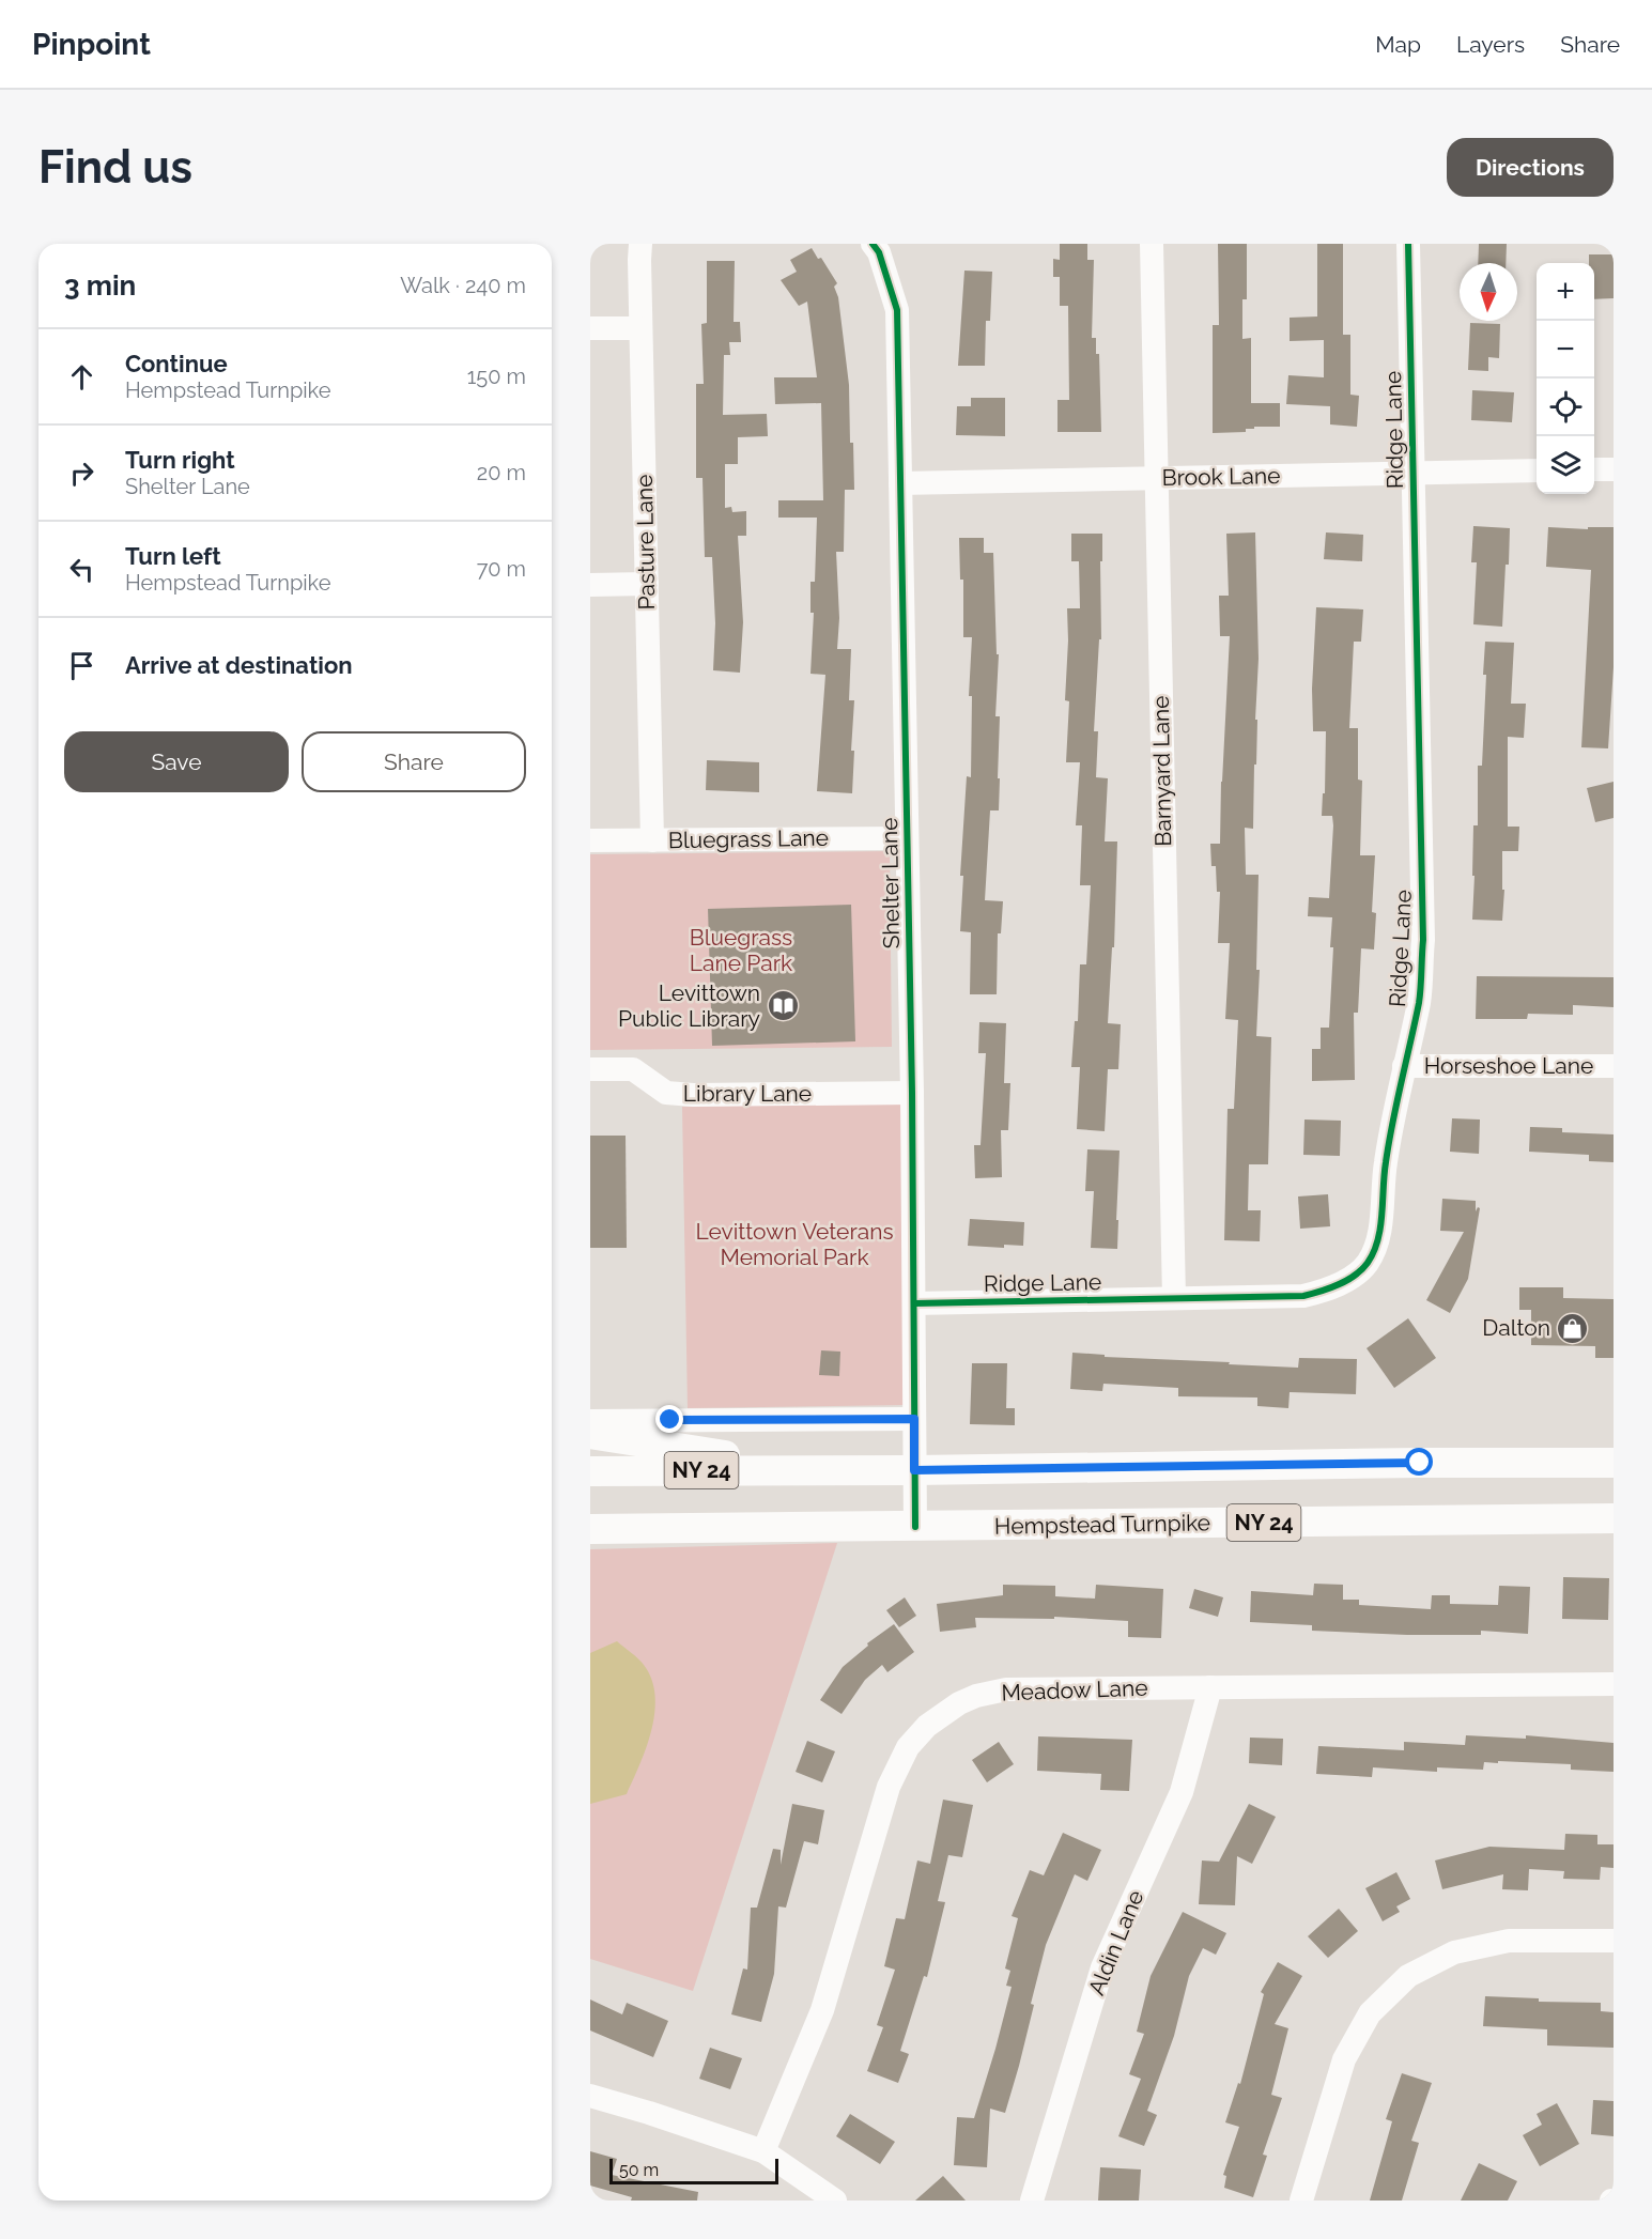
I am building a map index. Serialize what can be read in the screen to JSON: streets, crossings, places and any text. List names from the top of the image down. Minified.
{"streets":{"main road":["NY 24","Hempstead Turnpike"],"street":["Ridge Lane","Brook Lane","Pasture Lane","Barnyard Lane","Bluegrass Lane","Shelter Lane","Horseshoe Lane","Library Lane","Meadow Lane","Aldin Lane"]},"crossings":[["Ridge Lane","Brook Lane"],["Ridge Lane","Barnyard Lane"],["Ridge Lane","Shelter Lane"],["Ridge Lane","Horseshoe Lane"],["Brook Lane","Barnyard Lane"],["Brook Lane","Shelter Lane"],["Pasture Lane","Bluegrass Lane"],["Bluegrass Lane","Shelter Lane"],["Shelter Lane","Library Lane"],["Shelter Lane","NY 24"],["Shelter Lane","Hempstead Turnpike"],["Meadow Lane","Aldin Lane"]],"parks":["Bluegrass Lane Park","Levittown Veterans Memorial Park"],"places":{"library":["Levittown Public Library"],"shop":["Dalton"]},"scale_bar":"50 m","north":"bottom","page":{"header":"Pinpoint","nav":["Map","Layers","Share"],"buttons":["Directions",["Save","Share"]],"title":"Find us","heading":["3 min","Walk · 240 m"],"map_buttons":["+","−"],"list":[["Continue","Hempstead Turnpike","150 m"],["Turn right","Shelter Lane","20 m"],["Turn left","Hempstead Turnpike","70 m"],"Arrive at destination"],"scale":"50 m"}}
